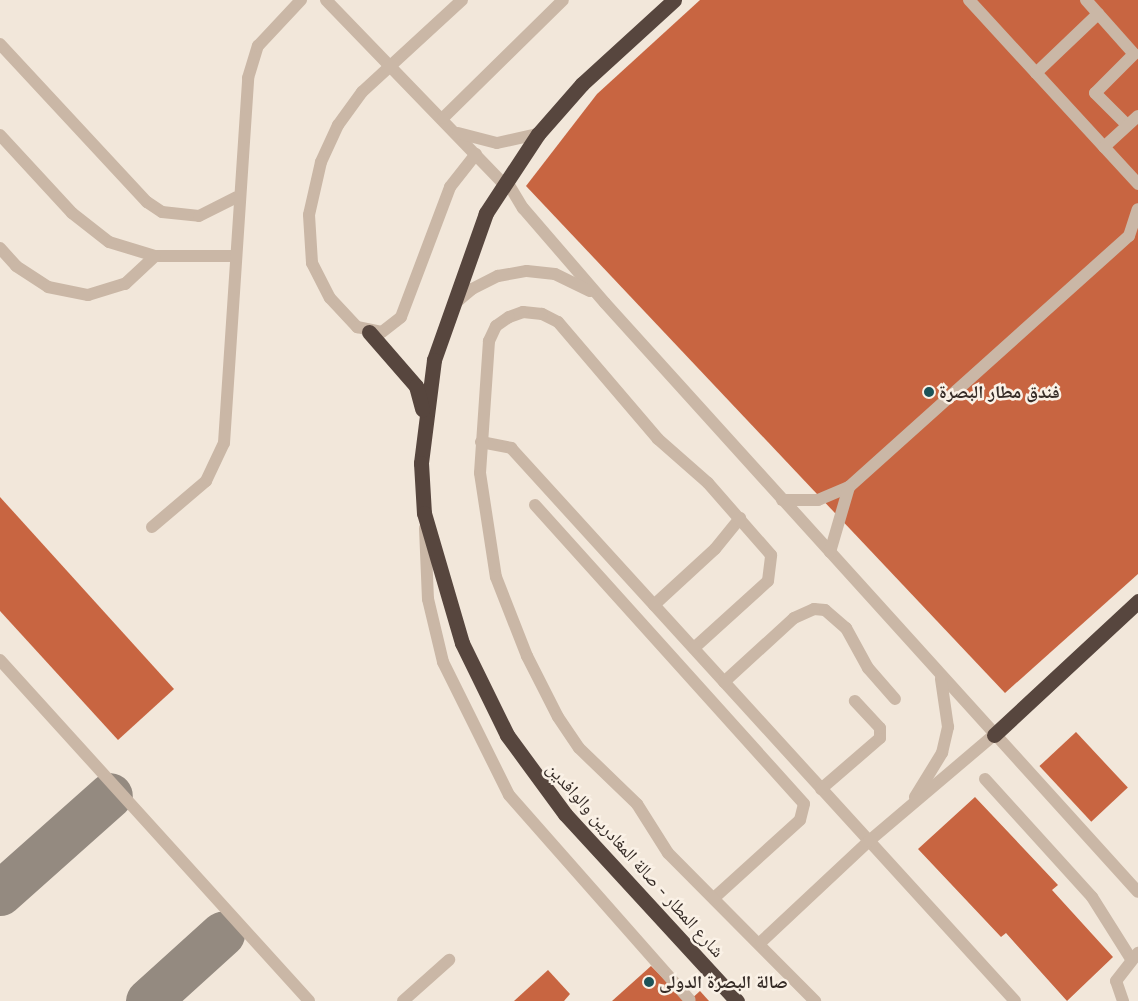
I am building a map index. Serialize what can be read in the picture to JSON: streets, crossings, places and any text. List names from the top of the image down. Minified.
{"streets":{"highway":["شارع المطار - صالة المغادرين والوافدين"]},"places":["فندق مطار البصرة","صالة البصرة الدولى"]}
